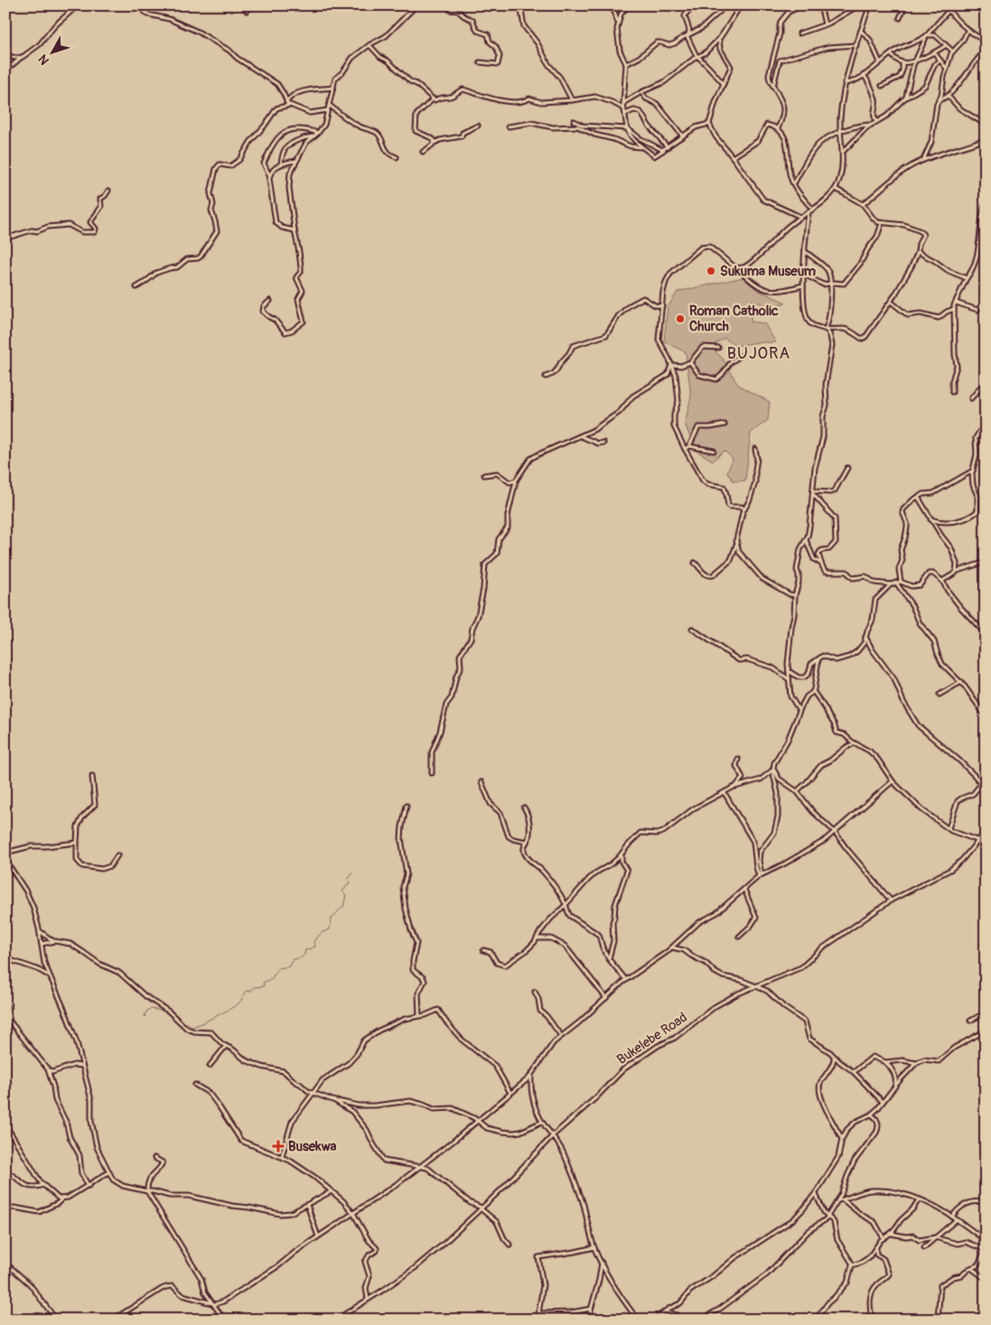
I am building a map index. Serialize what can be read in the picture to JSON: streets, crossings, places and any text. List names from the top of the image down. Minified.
{"streets":{"street":["Bukelebe Road"]},"districts":["BUJORA"],"places":{"other":["Sukuma Museum","Roman Catholic Church"],"health":["Busekwa"]},"north":"bottom left"}
